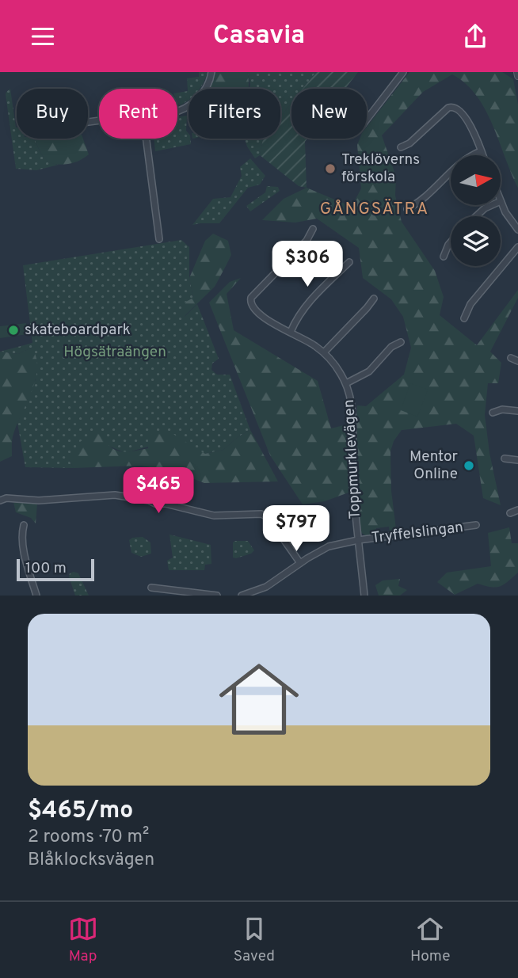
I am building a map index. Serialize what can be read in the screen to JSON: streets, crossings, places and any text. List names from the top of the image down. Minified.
{"streets":{"street":["Toppmurklevägen","Tryffelslingan"]},"crossings":[["Toppmurklevägen","Tryffelslingan"]],"districts":["GÅNGSÄTRA"],"parks":["Högsätraängen"],"places":["Treklöverns förskola","skateboardpark","Mentor Online"],"scale_bar":"100 m","north":"right","page":{"header":"Casavia","chip":["Buy","Rent","Filters","New"],"price":["$306","$465","$797"],"scale":"100 m","list":[{"name":"$465/mo","note":"2 rooms · 70 m² · Blåklocksvägen"}],"tabs":["Map","Saved","Home"]}}
